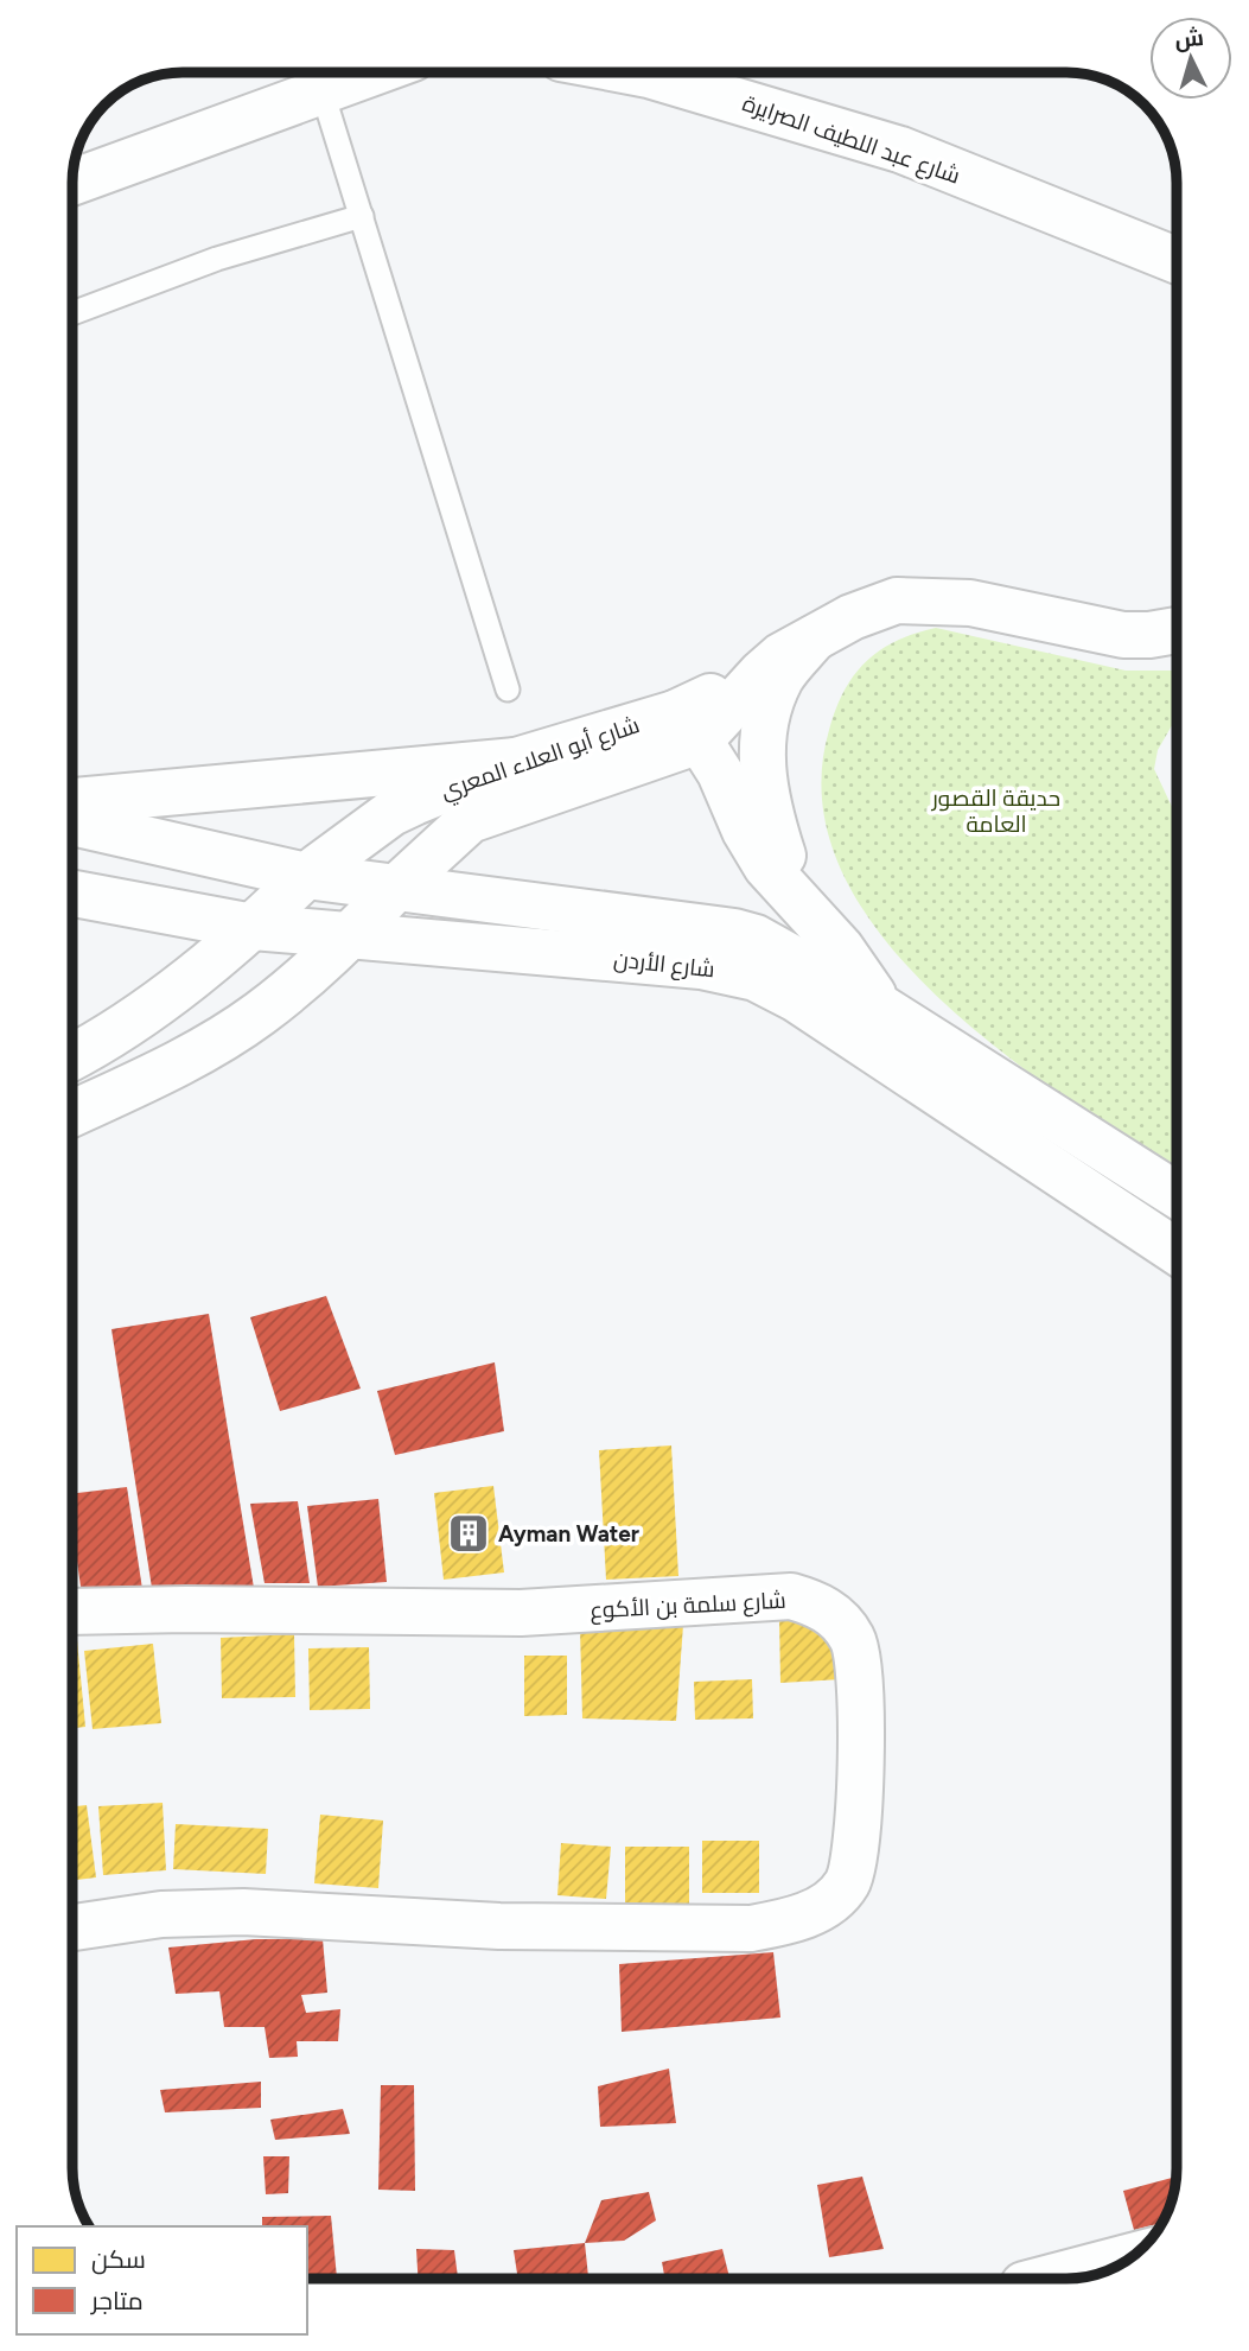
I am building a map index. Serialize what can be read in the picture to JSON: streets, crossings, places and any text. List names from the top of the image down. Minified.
{"streets":{"main road":["شارع عبد اللطيف الصرايرة","شارع أبو العلاء المعري","شارع الأردن","شارع سلمة بن الأكوع"]},"crossings":[["شارع أبو العلاء المعري","شارع الأردن"]],"parks":["حديقة القصور العامة"],"places":{"building":["Ayman Water"]},"legend":["سكن","متاجر"],"north":"top"}
